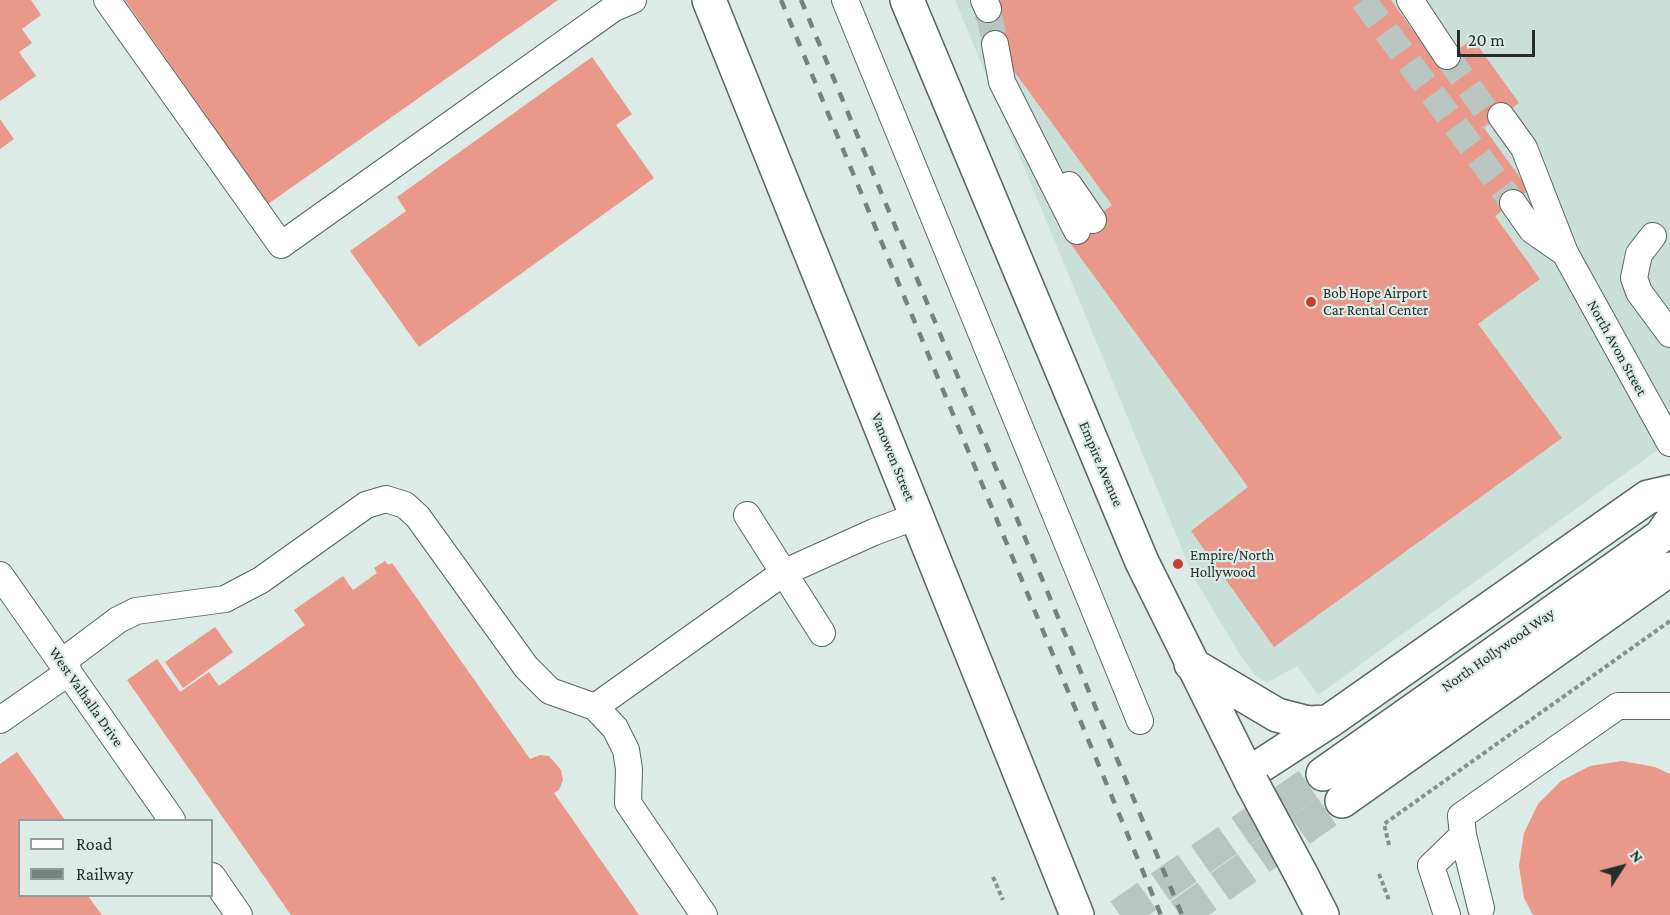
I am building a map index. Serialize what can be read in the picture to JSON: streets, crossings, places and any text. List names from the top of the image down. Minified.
{"streets":{"main road":["Vanowen Street","Empire Avenue","North Hollywood Way"],"street":["North Avon Street","West Valhalla Drive"]},"places":["Bob Hope Airport Car Rental Center","Empire/North Hollywood"],"legend":["Road","Railway"],"scale_bar":"20 m","north":"top right"}
